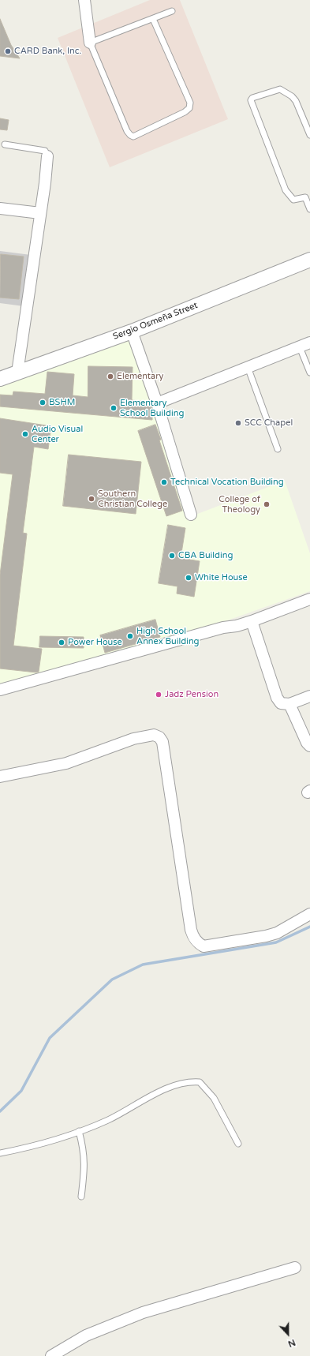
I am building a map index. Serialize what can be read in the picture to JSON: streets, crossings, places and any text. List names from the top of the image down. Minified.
{"streets":{"street":["Sergio Osmeña Street"]},"places":["CARD Bank, Inc.","Elementary","BSHM","Elementary School Building","SCC Chapel","Audio Visual Center","Technical Vocation Building","Southern Christian College","College of Theology","CBA Building","White House","High School Annex Building","Power House","Jadz Pension"],"north":"bottom"}
